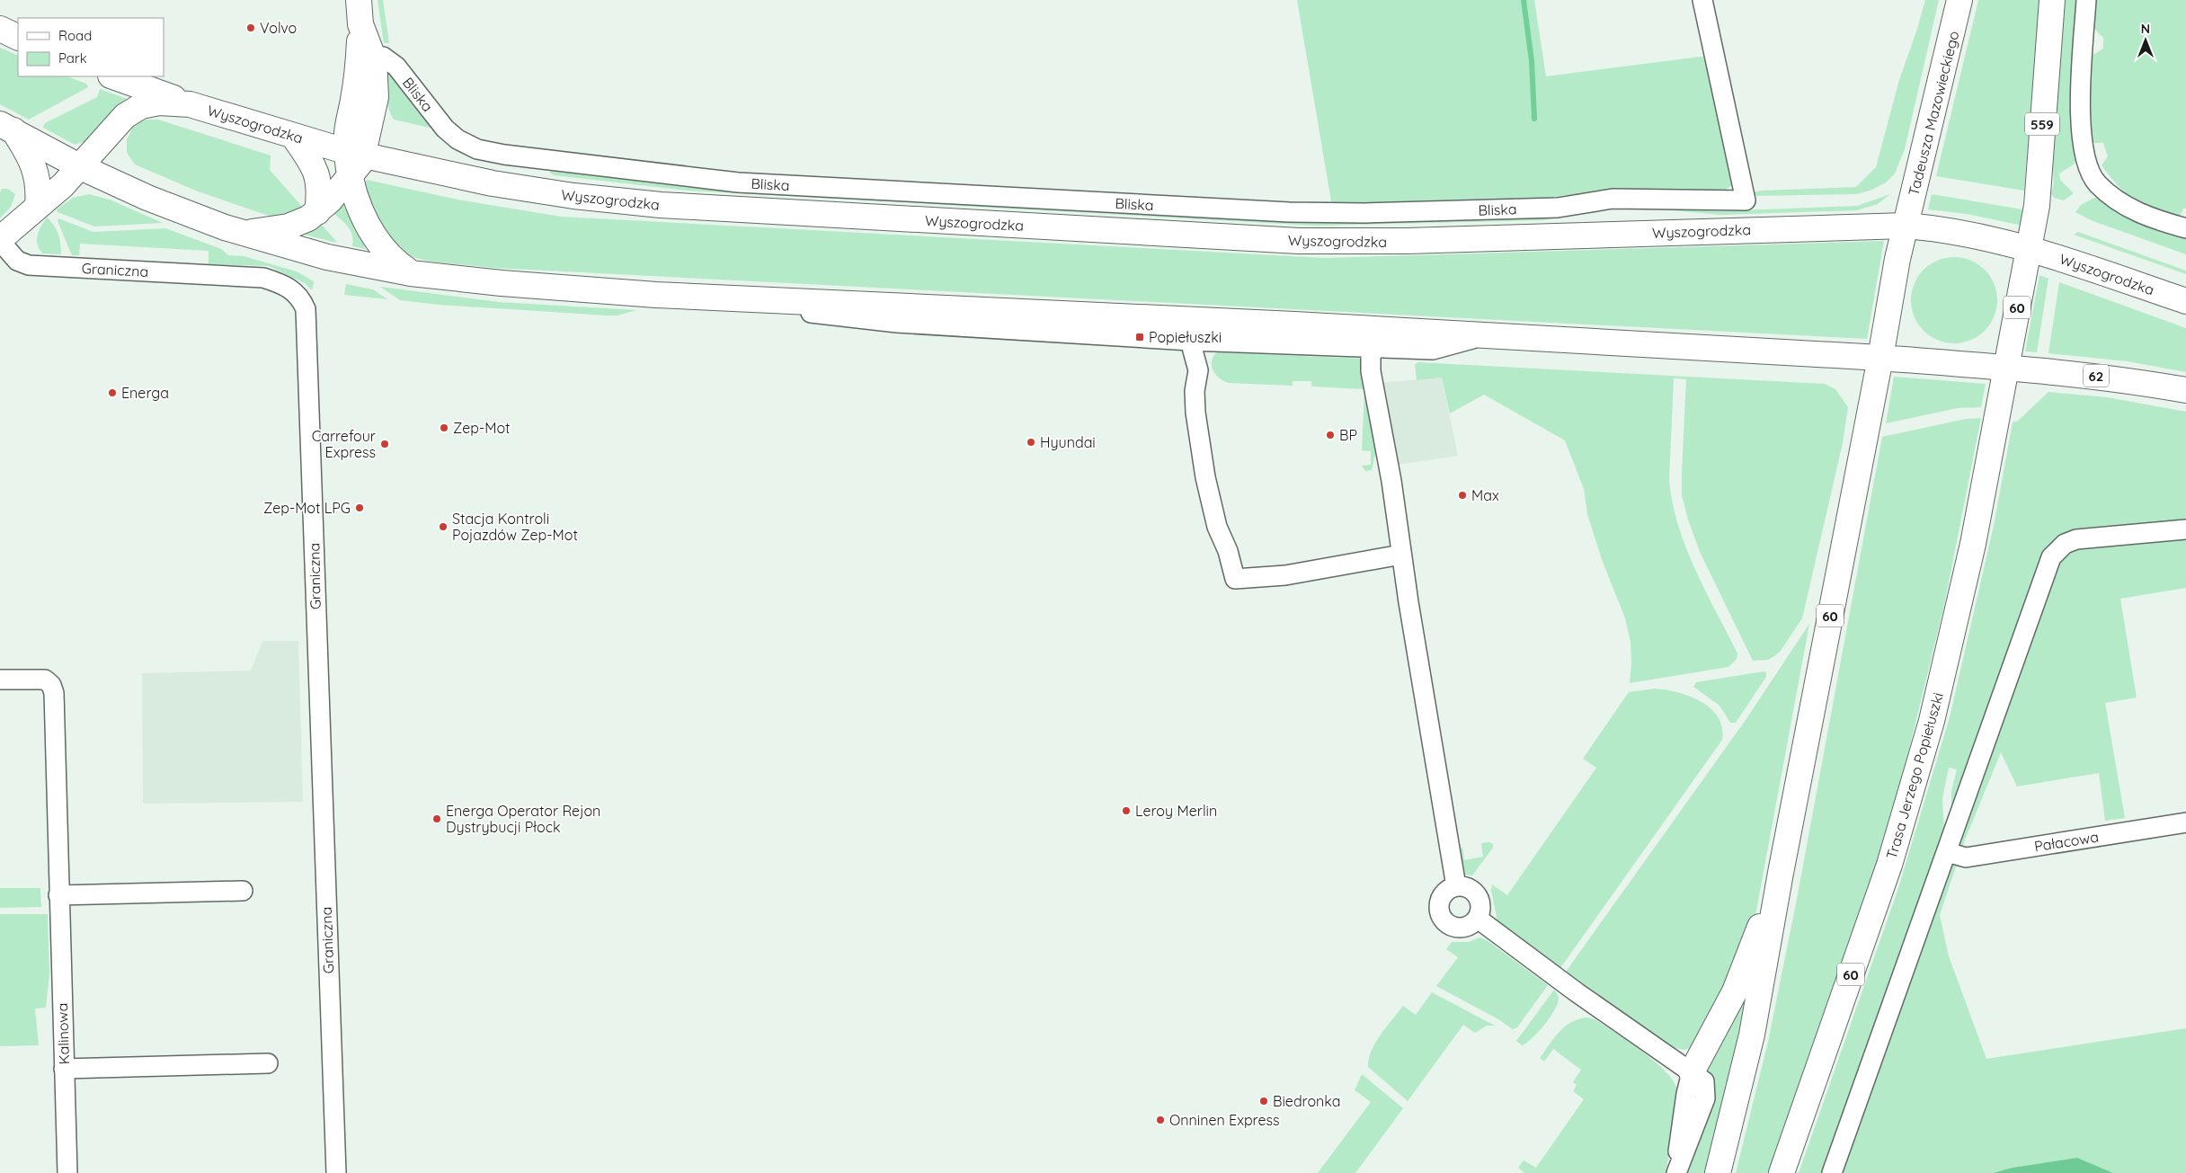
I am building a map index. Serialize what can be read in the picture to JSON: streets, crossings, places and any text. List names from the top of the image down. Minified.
{"streets":{"main road":["Tadeusza Mazowieckiego","Wyszogrodzka","559","60","62","Trasa Jerzego Popiełuszki"],"street":["Bliska","Graniczna","Pałacowa","Kalinowa"]},"crossings":[["Tadeusza Mazowieckiego","Wyszogrodzka"],["Tadeusza Mazowieckiego","60"],["Wyszogrodzka","559"],["Wyszogrodzka","Graniczna"],["Wyszogrodzka","60"],["559","60"],["60","62"],["60","Trasa Jerzego Popiełuszki"],["62","Trasa Jerzego Popiełuszki"]],"places":{"other":["Volvo","Energa","Zep-Mot","BP","Hyundai","Carrefour Express","Max","Zep-Mot LPG","Stacja Kontroli Pojazdów Zep-Mot","Leroy Merlin","Energa Operator Rejon Dystrybucji Płock","Biedronka","Onninen Express"],"transit":["Popiełuszki"]},"legend":["Road","Park"],"north":"top"}
